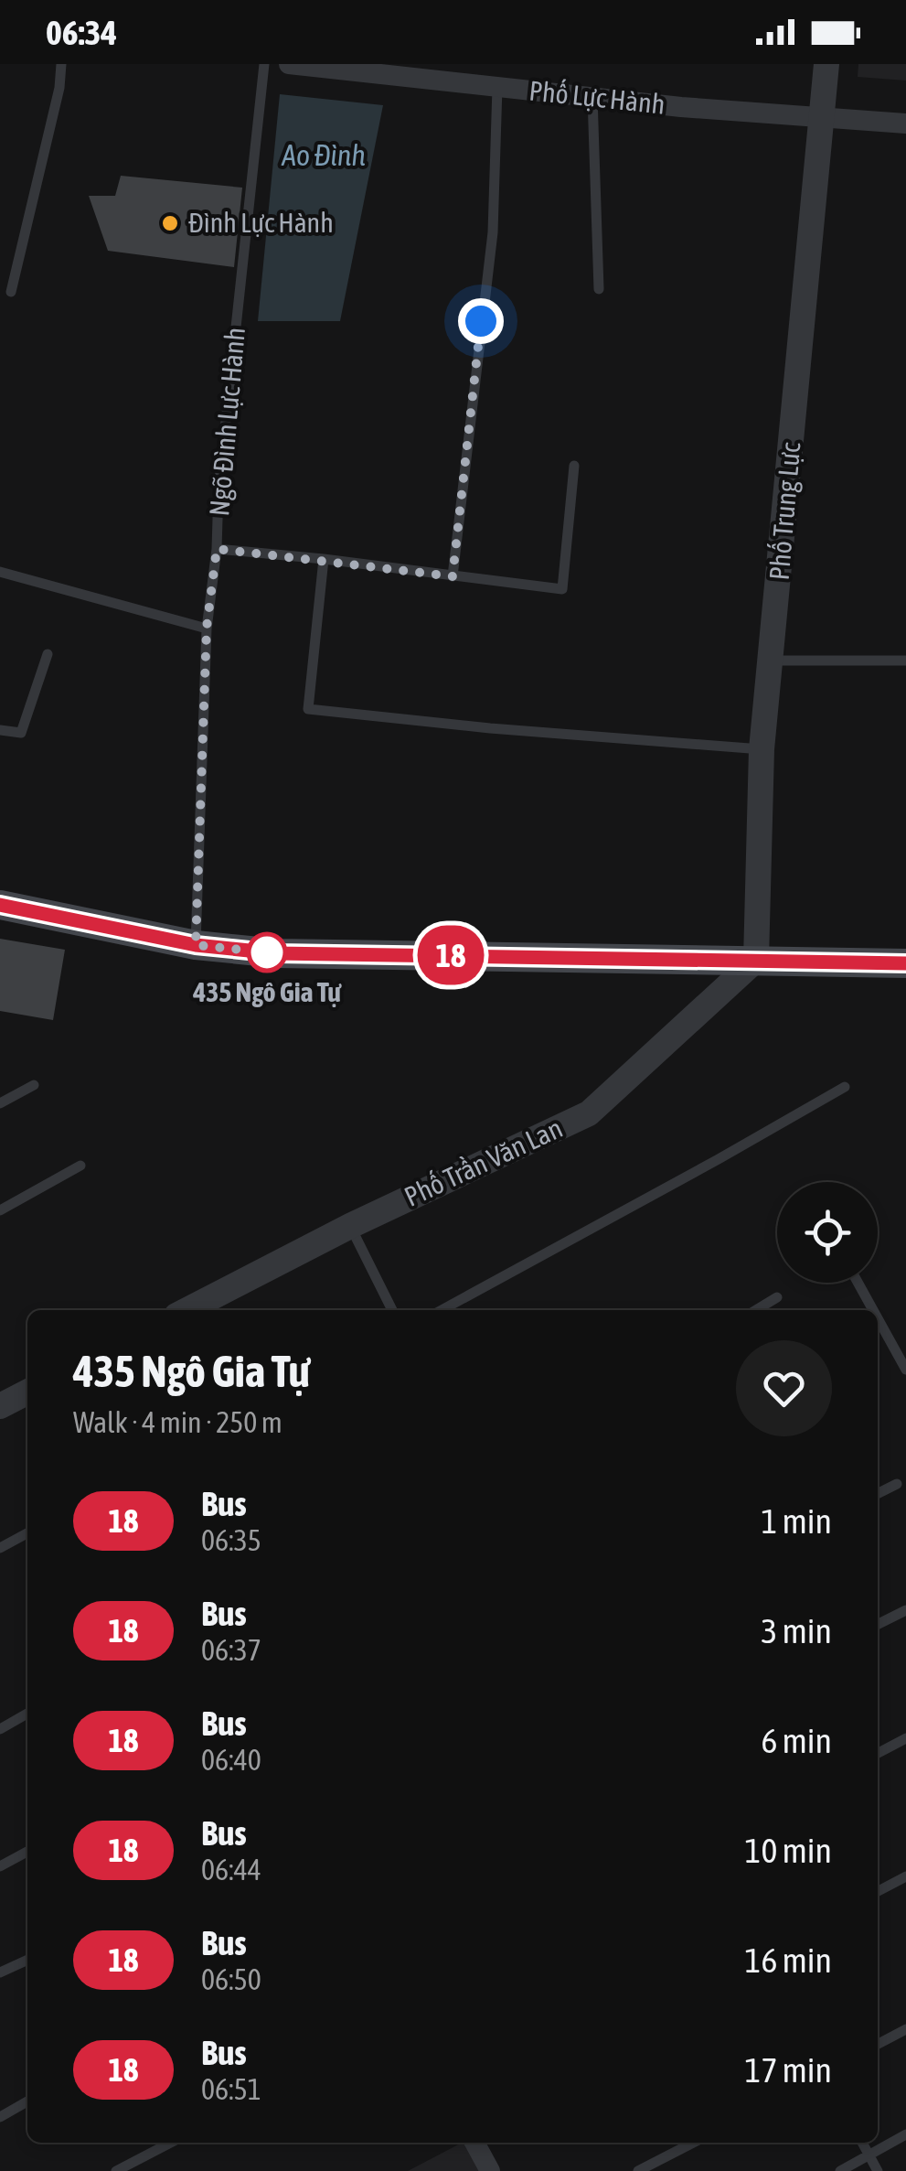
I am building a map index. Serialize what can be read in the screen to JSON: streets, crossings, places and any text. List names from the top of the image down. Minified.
{"streets":{"street":["Phố Lực Hành","Phố Trung Lực","Phố Trần Văn Lan"],"lane":["Ngõ Đình Lực Hành"]},"crossings":[["Phố Lực Hành","Phố Trung Lực"],["Phố Trung Lực","Phố Trần Văn Lan"]],"water":["Ao Đình"],"places":["Đình Lực Hành","435 Ngô Gia Tự"],"lines":["bus line 18"],"page":{"status":"06:34","on_map":"18","heading":["435 Ngô Gia Tự","Walk · 4 min · 250 m"],"list":[{"mark":"18","name":"Bus","note":"06:35","value":"1 min"},{"mark":"18","name":"Bus","note":"06:37","value":"3 min"},{"mark":"18","name":"Bus","note":"06:40","value":"6 min"},{"mark":"18","name":"Bus","note":"06:44","value":"10 min"},{"mark":"18","name":"Bus","note":"06:50","value":"16 min"},{"mark":"18","name":"Bus","note":"06:51","value":"17 min"}]}}
